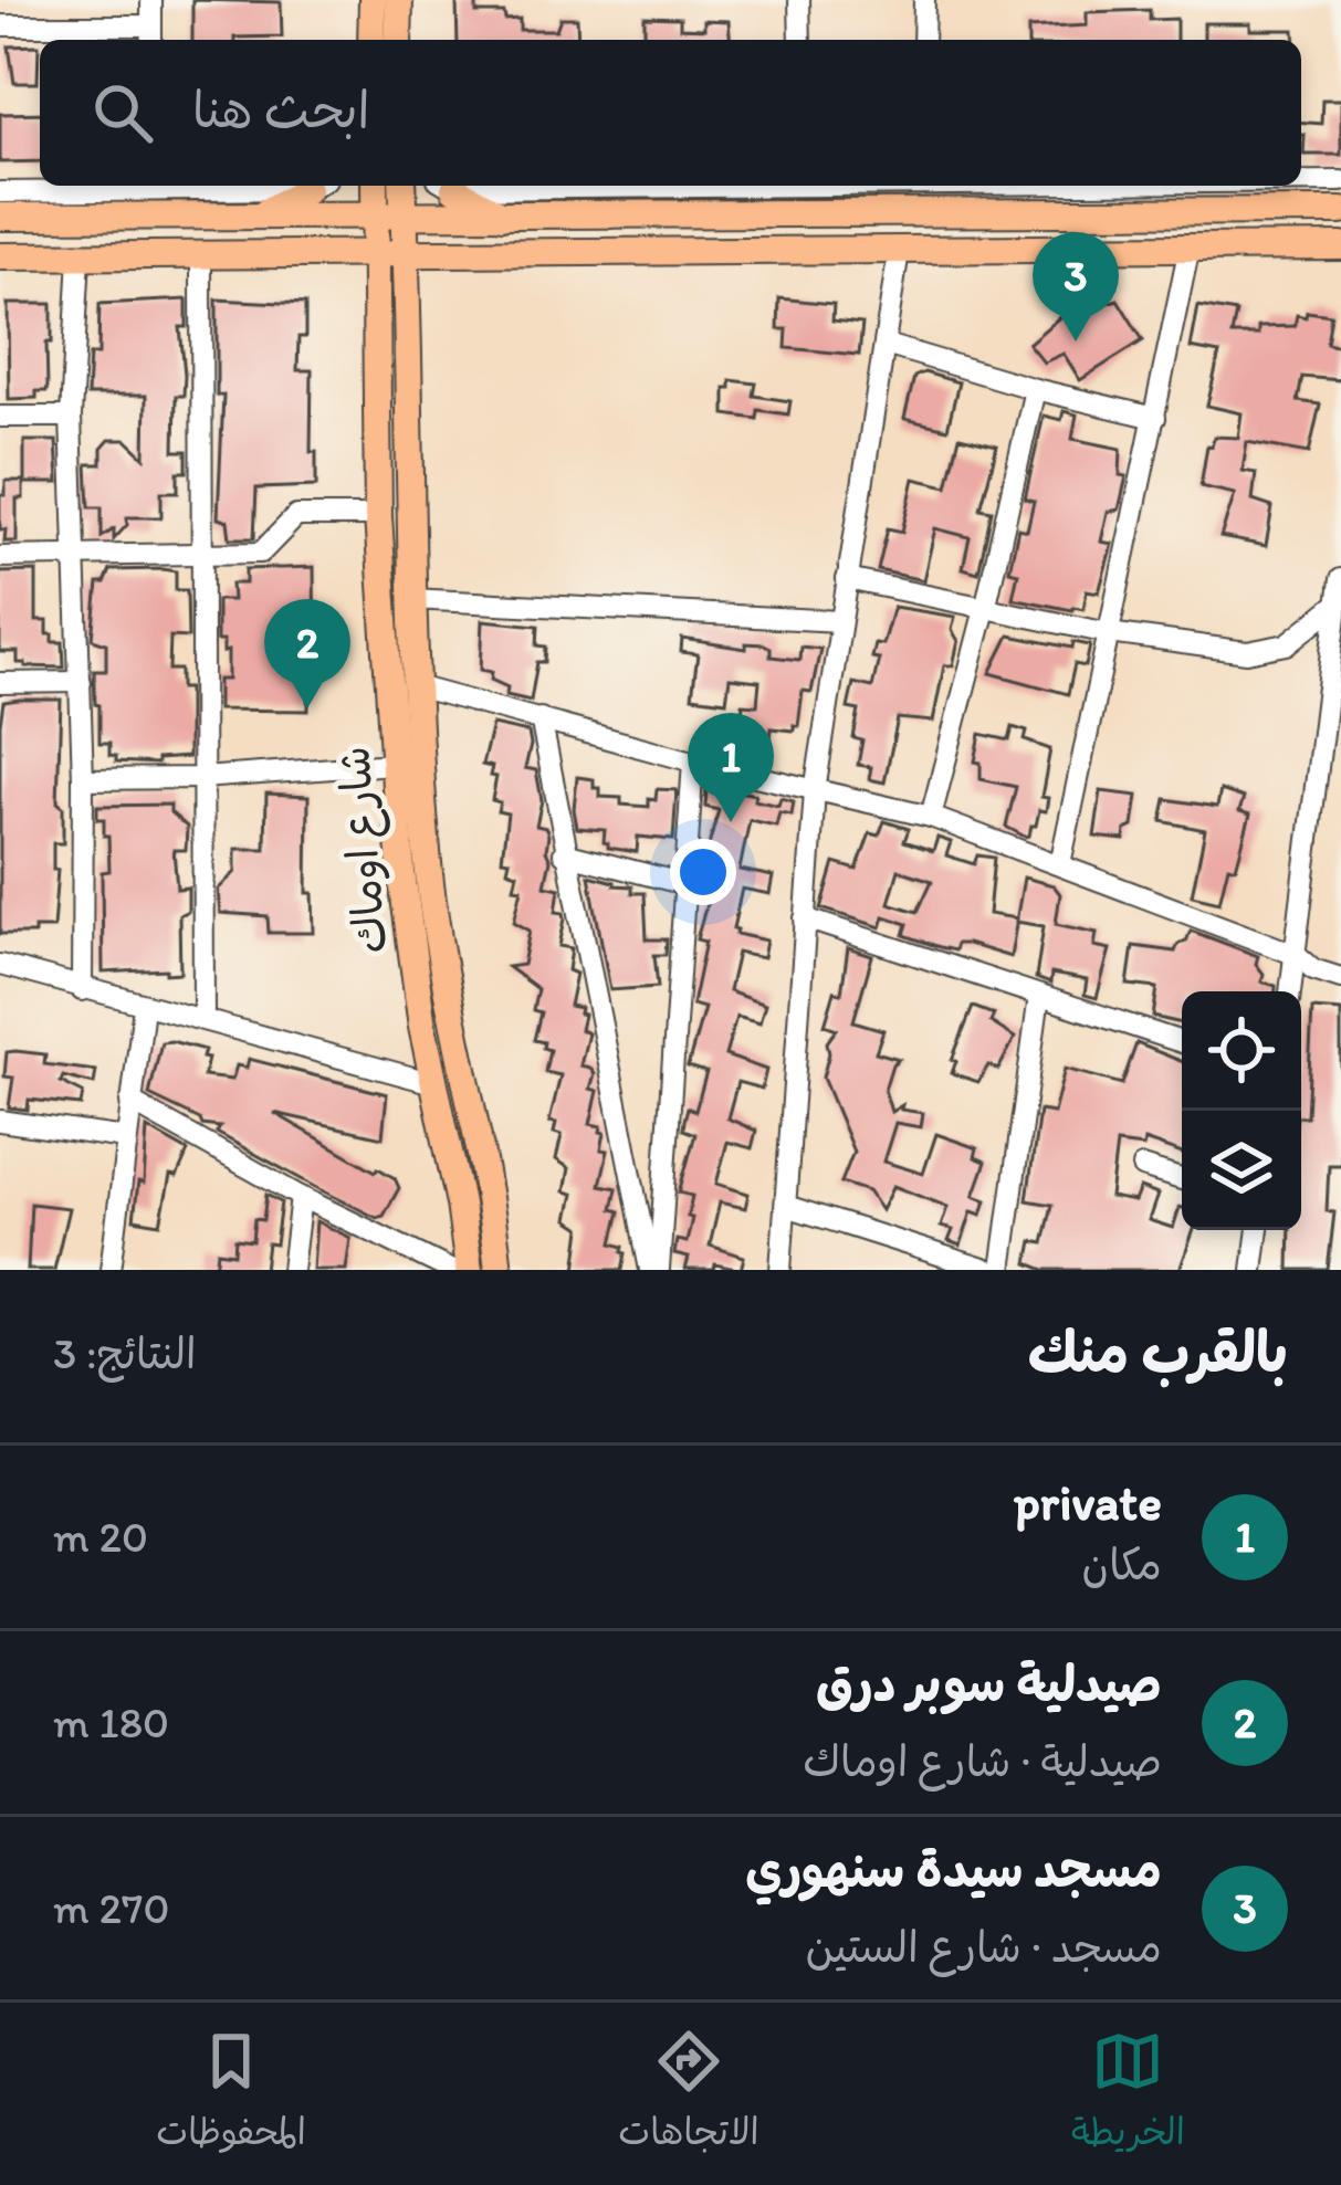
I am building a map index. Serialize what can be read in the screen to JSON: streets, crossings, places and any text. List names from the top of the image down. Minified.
{"streets":{"main road":["شارع اوماك"]},"page":{"search":"ابحث هنا","pins":["3","2","1"],"heading":["بالقرب منك","النتائج: 3"],"list":[{"mark":"1","name":"private","note":"مكان","value":"20 m"},{"mark":"2","name":"صيدلية سوبر درق","note":"صيدلية · شارع اوماك","value":"180 m"},{"mark":"3","name":"مسجد سيدة سنهوري","note":"مسجد · شارع الستين","value":"270 m"}],"nav":["الخريطة","الاتجاهات","المحفوظات"]}}
